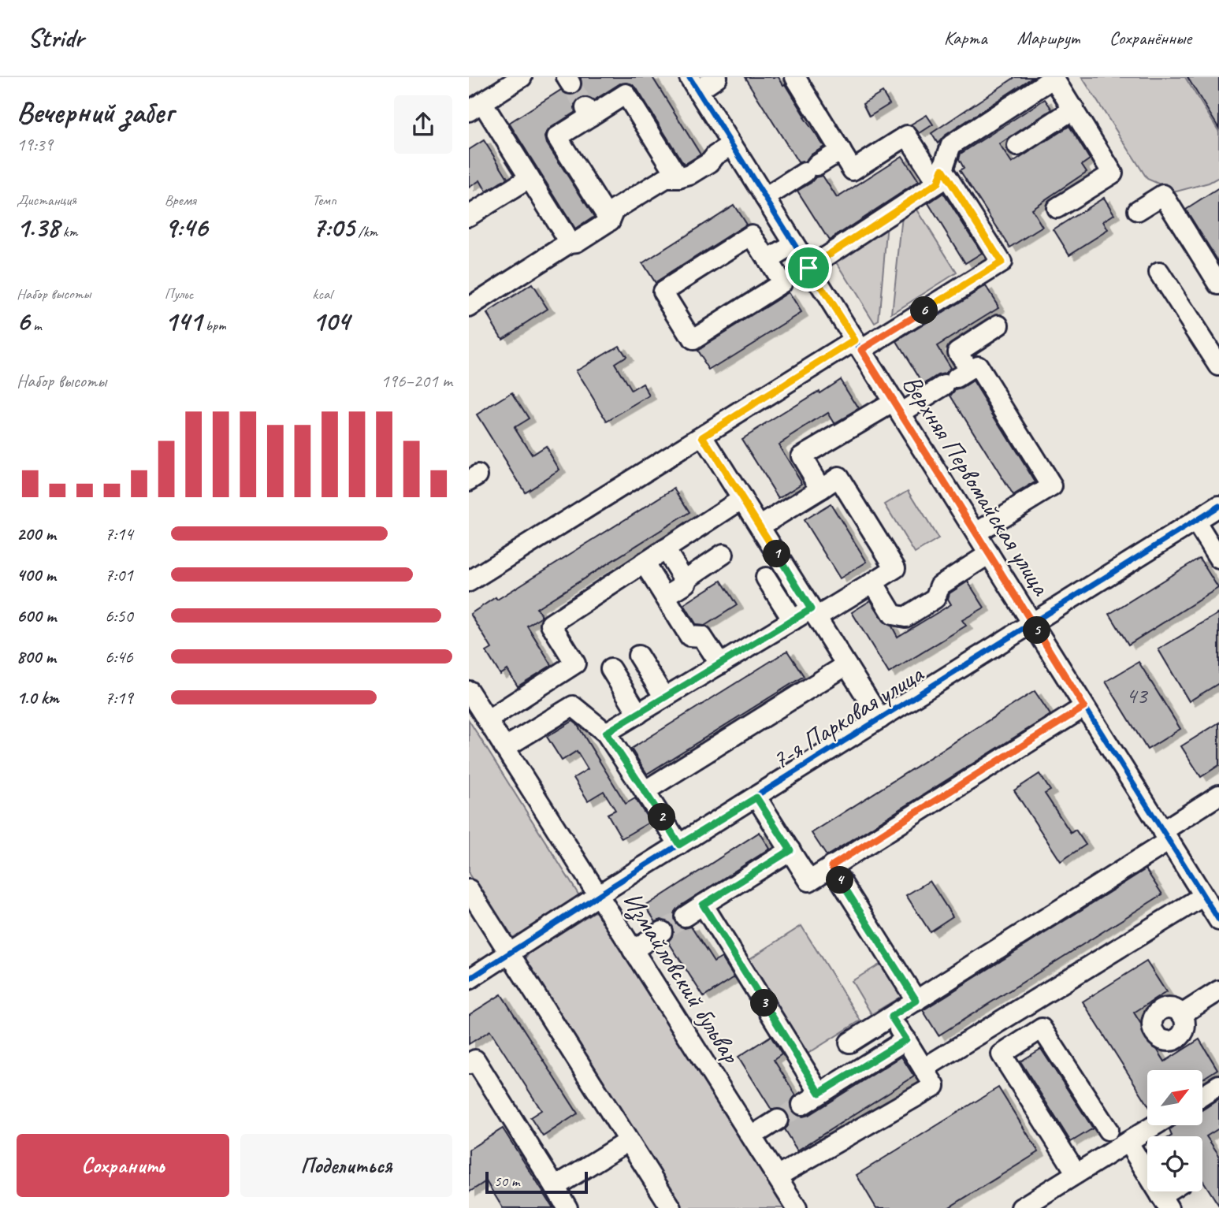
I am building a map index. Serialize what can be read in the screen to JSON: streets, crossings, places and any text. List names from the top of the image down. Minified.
{"streets":{"street":["Верхняя Первомайская улица","7-я Парковая улица","Измайловский бульвар"]},"crossings":[["Верхняя Первомайская улица","7-я Парковая улица"],["7-я Парковая улица","Измайловский бульвар"]],"house_numbers":["43"],"scale_bar":"50 m","north":"top right","page":{"header":"Stridr","nav":["Карта","Маршрут","Сохранённые"],"heading":["Вечерний забег","19:39"],"stats":[["Дистанция","1.38 km"],["Время","9:46"],["Темп","7:05 /km"],["Набор высоты","6 m"],["Пульс","141 bpm"],["kcal","104"]],"pins":["6","1","5","2","4","3"],"chart":["Набор высоты","196–201 m"],"list":[{"name":"200 m","note":"7:14"},{"name":"400 m","note":"7:01"},{"name":"600 m","note":"6:50"},{"name":"800 m","note":"6:46"},{"name":"1.0 km","note":"7:19"}],"buttons":["Сохранить","Поделиться"],"scale":"50 m"}}
